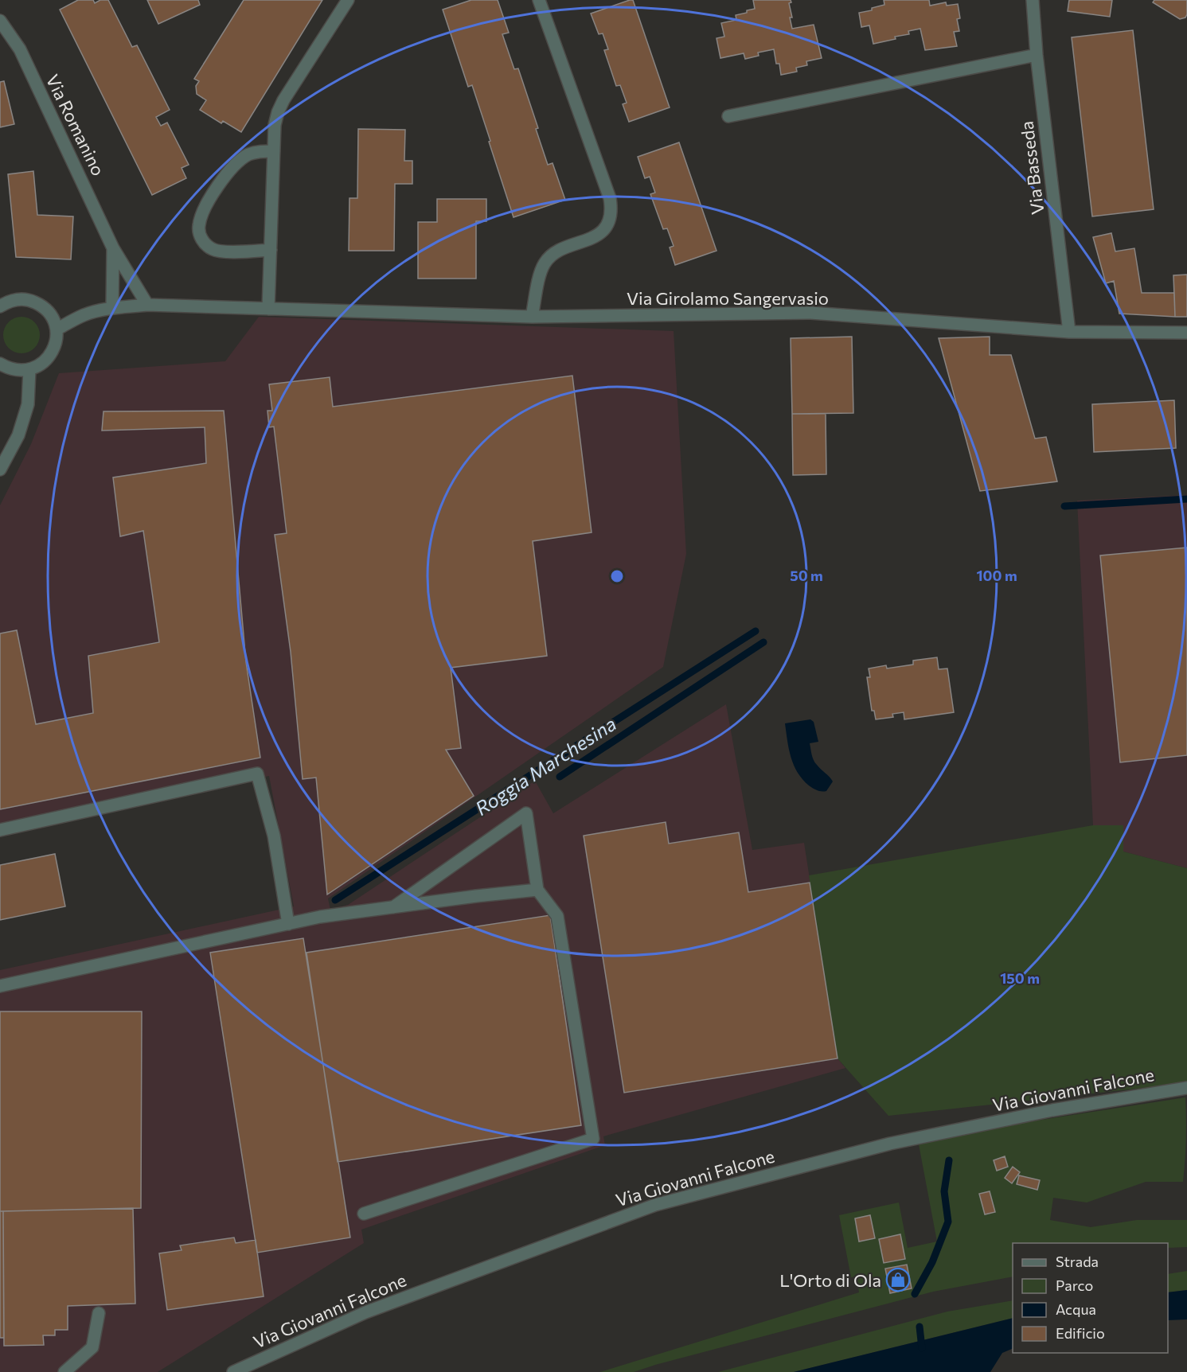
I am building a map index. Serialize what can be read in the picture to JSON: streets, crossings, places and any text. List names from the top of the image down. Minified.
{"streets":{"street":["Via Romanino","Via Basseda","Via Girolamo Sangervasio","Via Giovanni Falcone"]},"crossings":[["Via Romanino","Via Girolamo Sangervasio"],["Via Basseda","Via Girolamo Sangervasio"]],"water":["Roggia Marchesina"],"places":{"shop":["L'Orto di Ola"]},"legend":["Strada","Parco","Acqua","Edificio"],"rings":["50 m","100 m","150 m"]}
